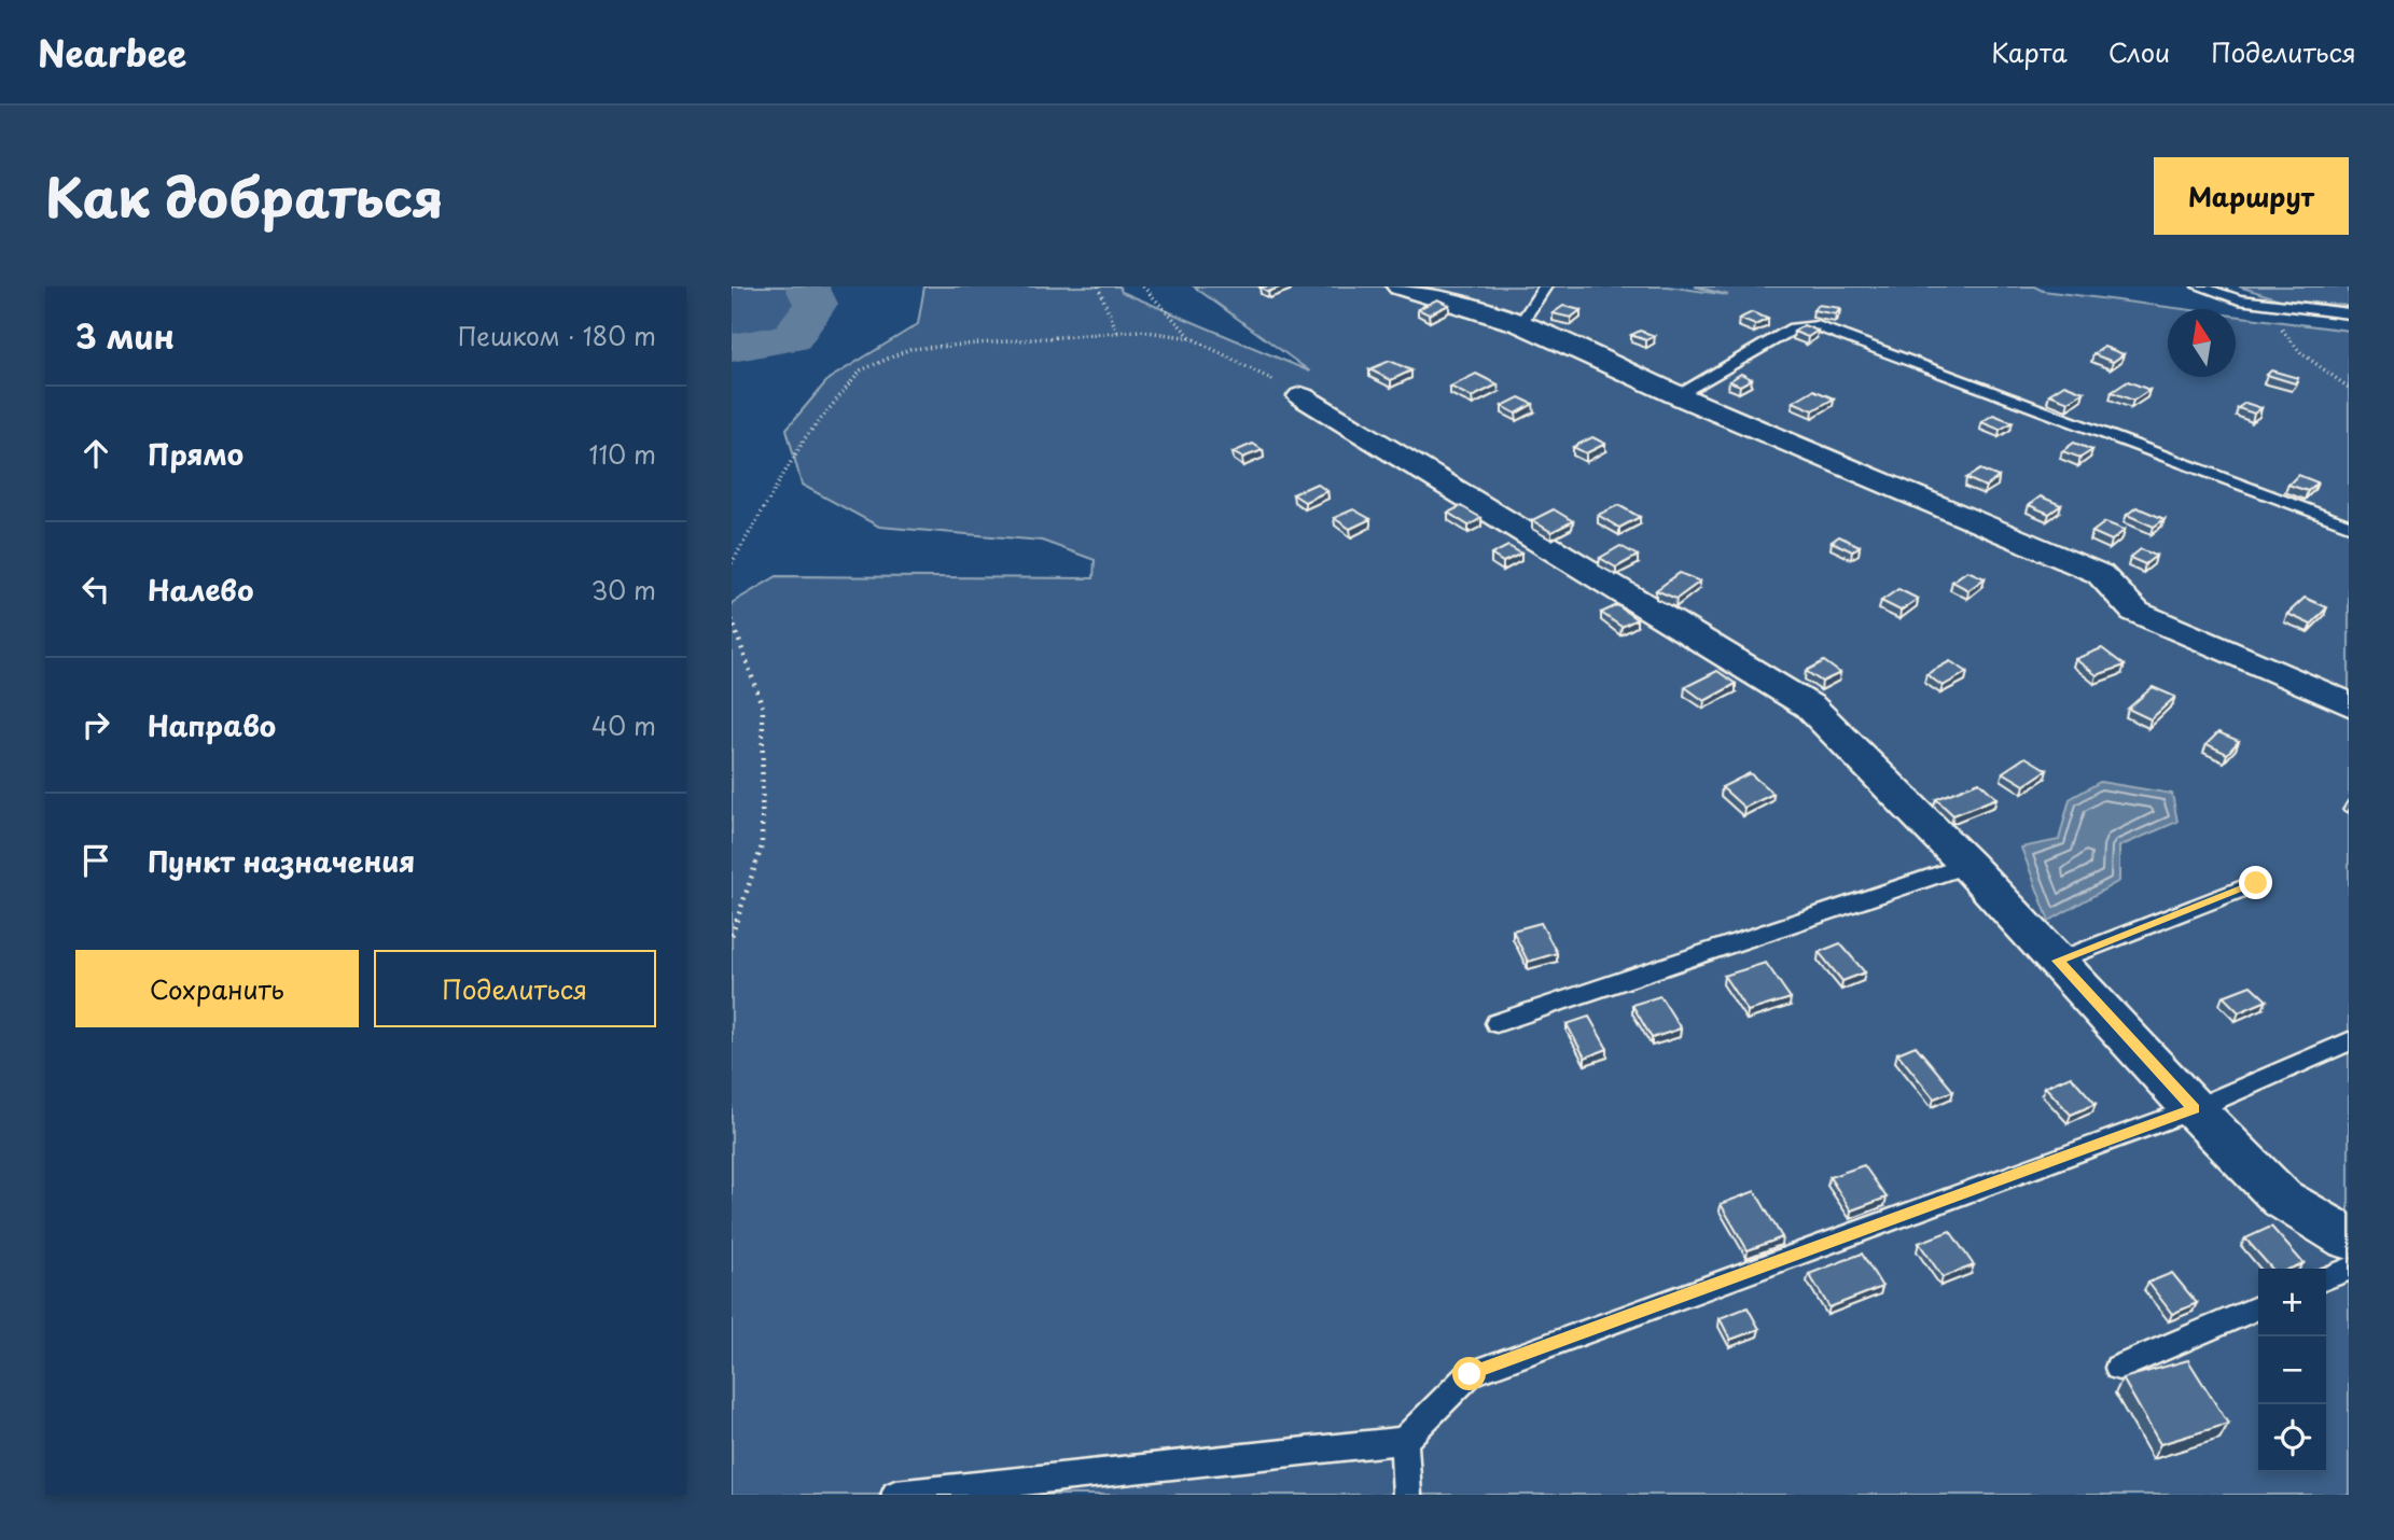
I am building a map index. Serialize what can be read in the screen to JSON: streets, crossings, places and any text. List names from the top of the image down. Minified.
{"north":"top","page":{"header":"Nearbee","nav":["Карта","Слои","Поделиться"],"title":"Как добраться","buttons":["Маршрут",["Сохранить","Поделиться"]],"heading":["3 мин","Пешком · 180 m"],"list":[["Прямо","110 m"],["Налево","30 m"],["Направо","40 m"],"Пункт назначения"],"map_buttons":["+","−"]}}
